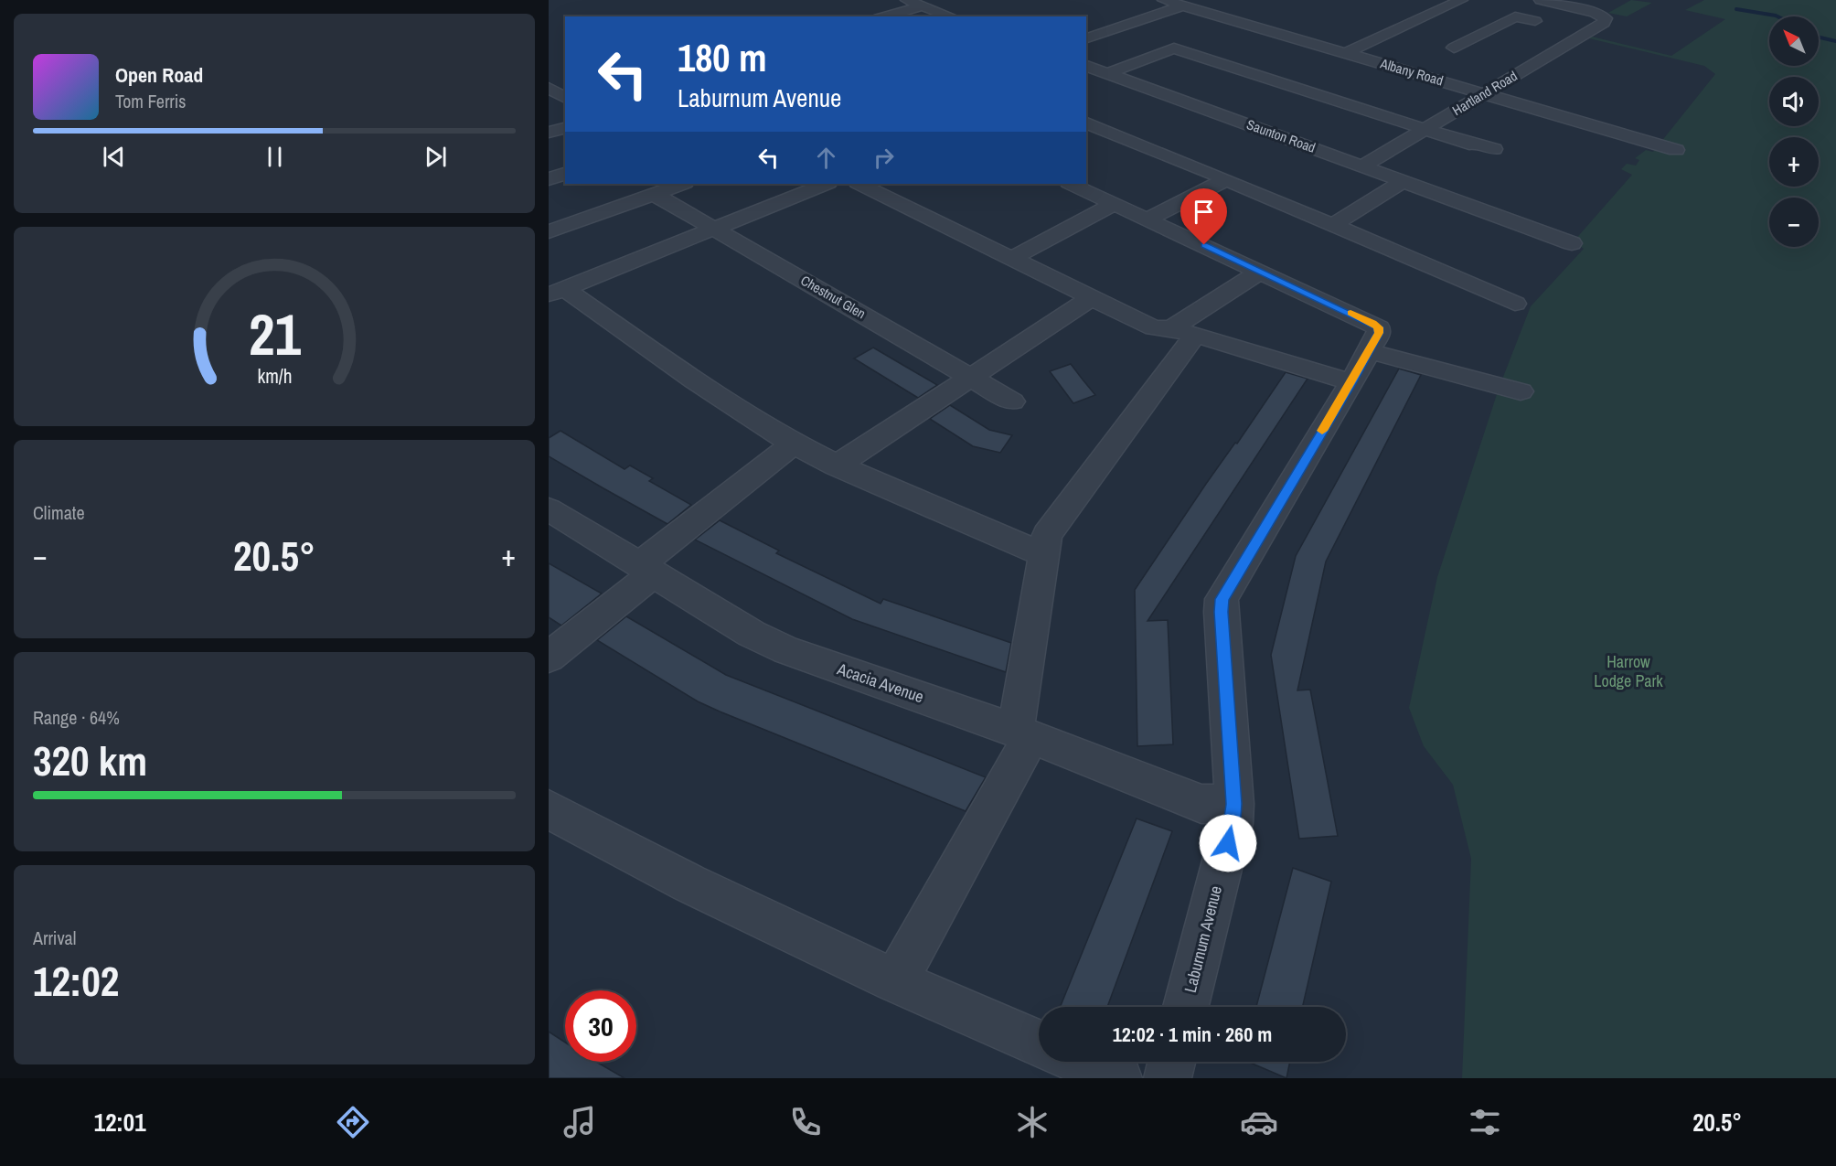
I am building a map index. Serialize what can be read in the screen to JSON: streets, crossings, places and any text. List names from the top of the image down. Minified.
{"streets":{"street":["Albany Road","Hartland Road","Saunton Road","Chestnut Glen","Acacia Avenue","Laburnum Avenue"]},"crossings":[["Albany Road","Hartland Road"],["Hartland Road","Saunton Road"],["Acacia Avenue","Laburnum Avenue"]],"parks":["Harrow Lodge Park"],"north":"top left","page":{"map_buttons":["+","−"],"turn":["180 m","Laburnum Avenue"],"song":["Open Road","Tom Ferris"],"tile":["Climate",["Range · 64%","320 km"],["Arrival","12:02"]],"heat":["−","20.5°","+"],"limit":"30","trip":"12:02 · 1 min · 260 m","tabs":["12:01","20.5°"],"gauge":["21","km/h"]}}
